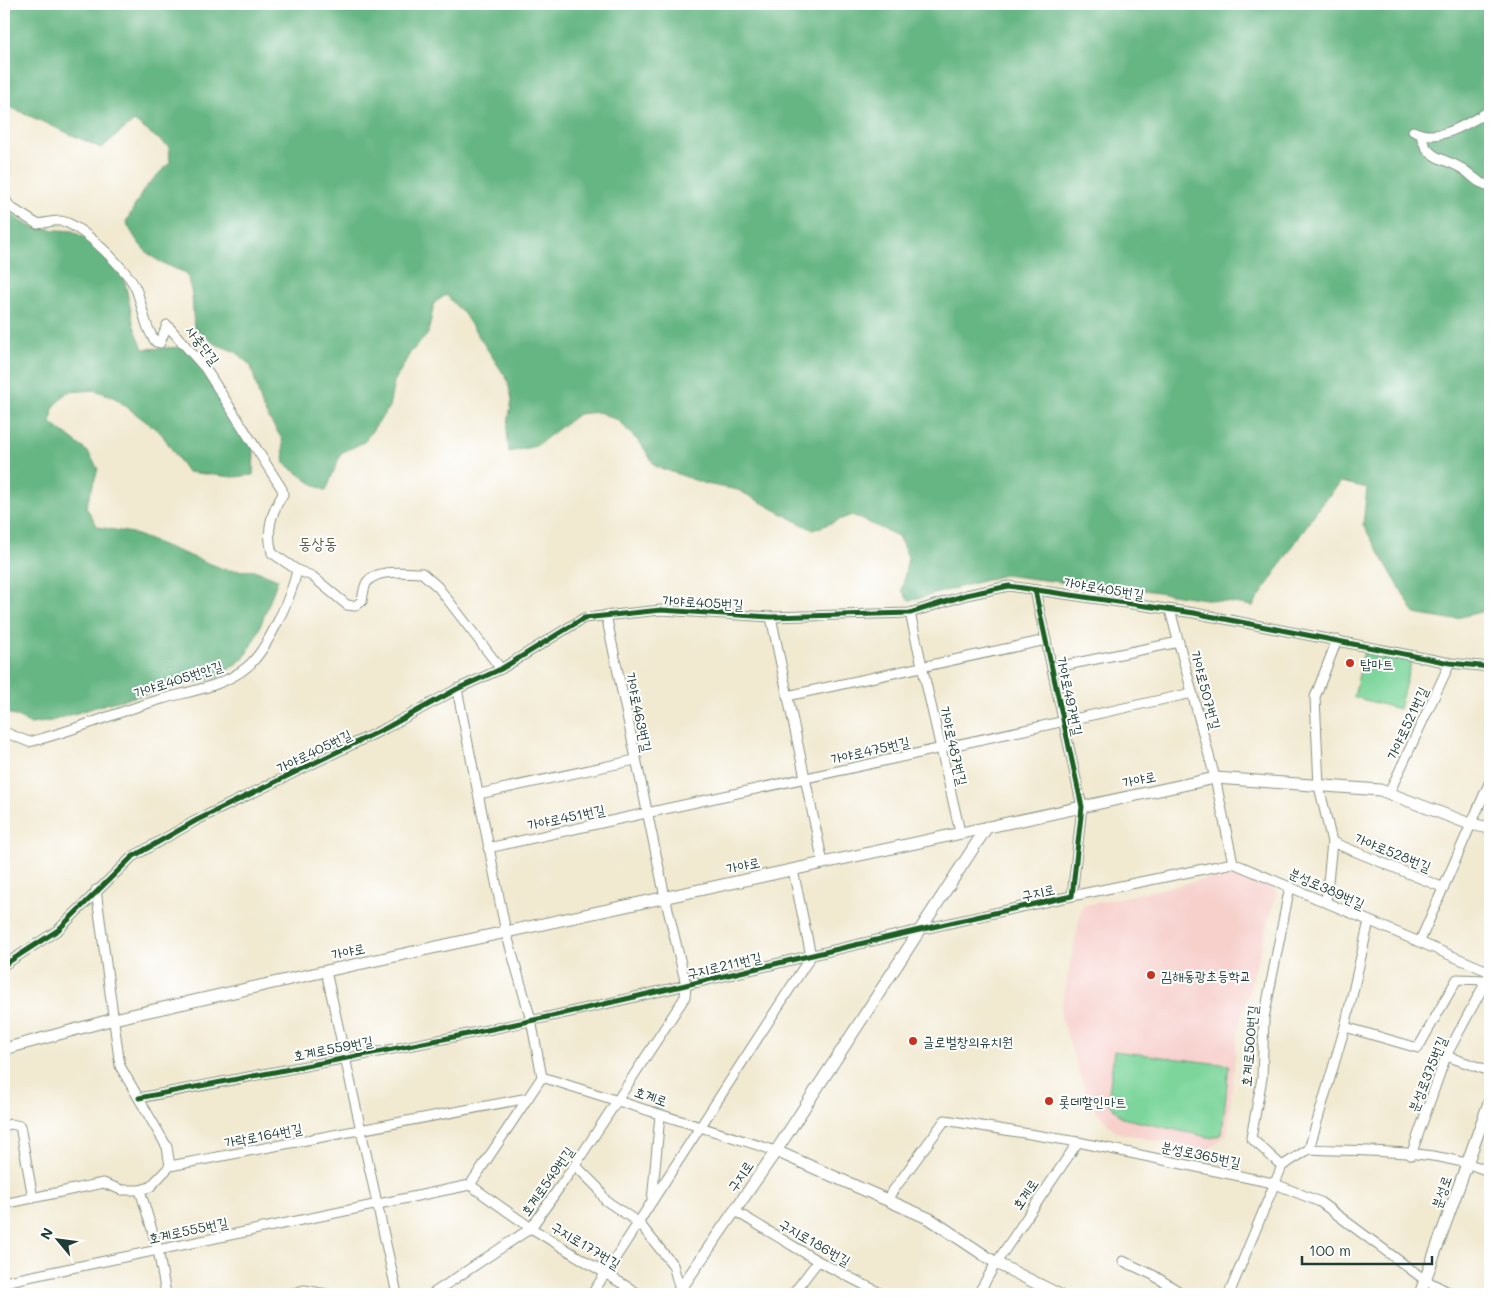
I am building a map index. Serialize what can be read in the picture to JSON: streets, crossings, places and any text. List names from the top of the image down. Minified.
{"streets":{"main road":["가야로","구지로","호계로","분성로"],"street":["사충단길","가야로405번길","가야로405번안길","가야로507번길","가야로497번길","가야로463번길","가야로521번길","가야로487번길","가야로475번길","가야로451번길","가야로528번길","분성로389번길","구지로211번길","호계로500번길","호계로559번길","분성로375번길","가락로164번길","분성로365번길","호계로549번길","호계로555번길","구지로186번길","구지로177번길"]},"crossings":[["사충단길","가야로405번안길"],["가야로405번길","가야로507번길"],["가야로405번길","가야로497번길"],["가야로405번길","가야로463번길"],["가야로405번길","가야로521번길"],["가야로405번길","가야로487번길"],["가야로507번길","가야로497번길"],["가야로507번길","가야로"],["가야로497번길","가야로487번길"],["가야로497번길","가야로475번길"],["가야로497번길","가야로"],["가야로497번길","구지로"],["가야로463번길","가야로"],["가야로463번길","가야로451번길"],["가야로463번길","구지로211번길"],["가야로521번길","가야로"],["가야로487번길","가야로475번길"],["가야로487번길","가야로"],["가야로","구지로"],["가야로","구지로211번길"],["분성로389번길","호계로500번길"],["분성로389번길","분성로375번길"],["구지로","구지로211번길"],["구지로","호계로"],["구지로","호계로549번길"],["구지로","구지로186번길"],["구지로211번길","호계로559번길"],["구지로211번길","호계로"],["구지로211번길","호계로549번길"],["호계로","분성로365번길"],["호계로","호계로549번길"],["분성로365번길","분성로"],["호계로549번길","구지로177번길"],["호계로555번길","구지로177번길"]],"districts":["동상동"],"places":["탑마트","김해동광초등학교","글로벌창의유치원","롯데할인마트"],"scale_bar":"100 m","north":"top left"}
